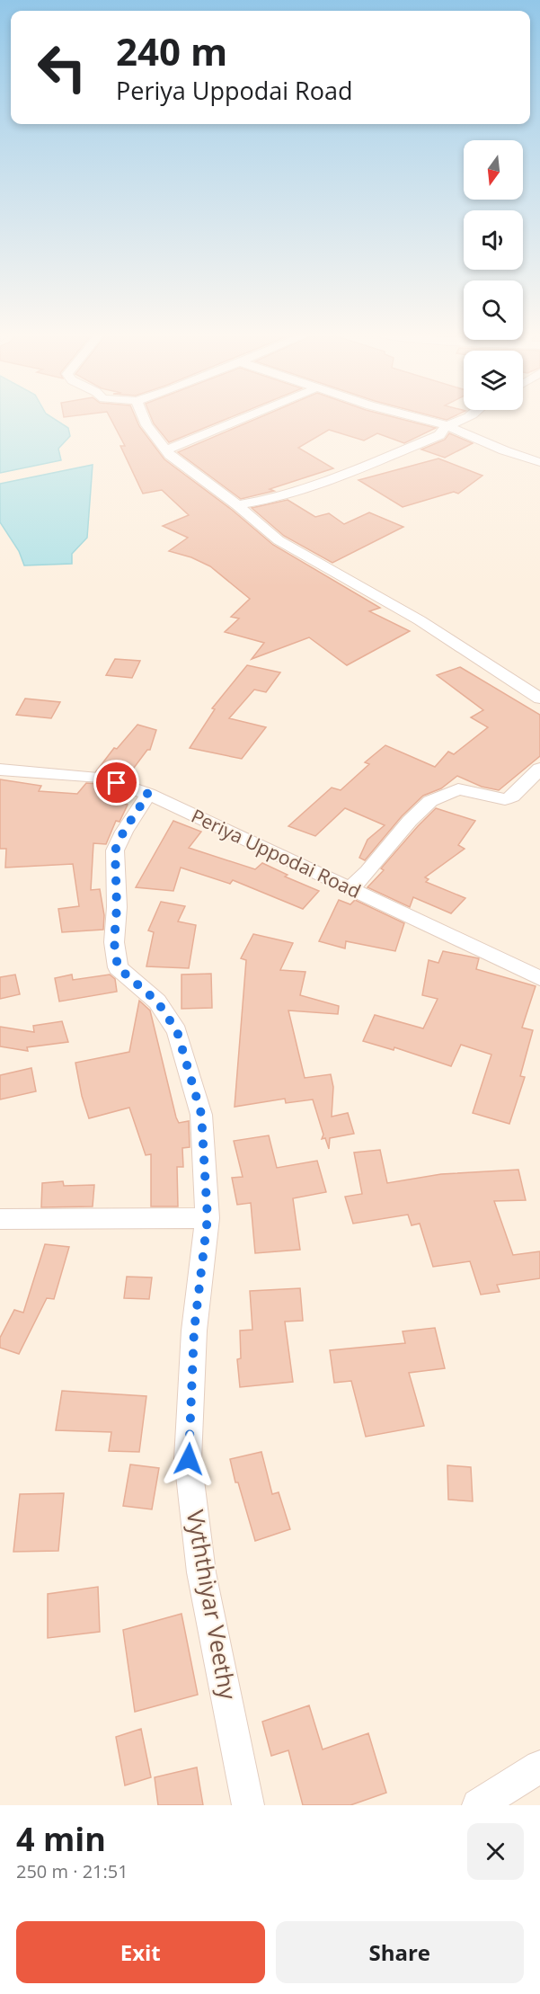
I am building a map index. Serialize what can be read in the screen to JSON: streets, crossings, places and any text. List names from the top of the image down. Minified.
{"streets":{"street":["Periya Uppodai Road","Vyththiyar Veethy"]},"crossings":[["Periya Uppodai Road","Vyththiyar Veethy"]],"north":"bottom","page":{"turn":["240 m","Periya Uppodai Road"],"heading":["4 min","250 m · 21:51"],"buttons":["Exit","Share"]}}
